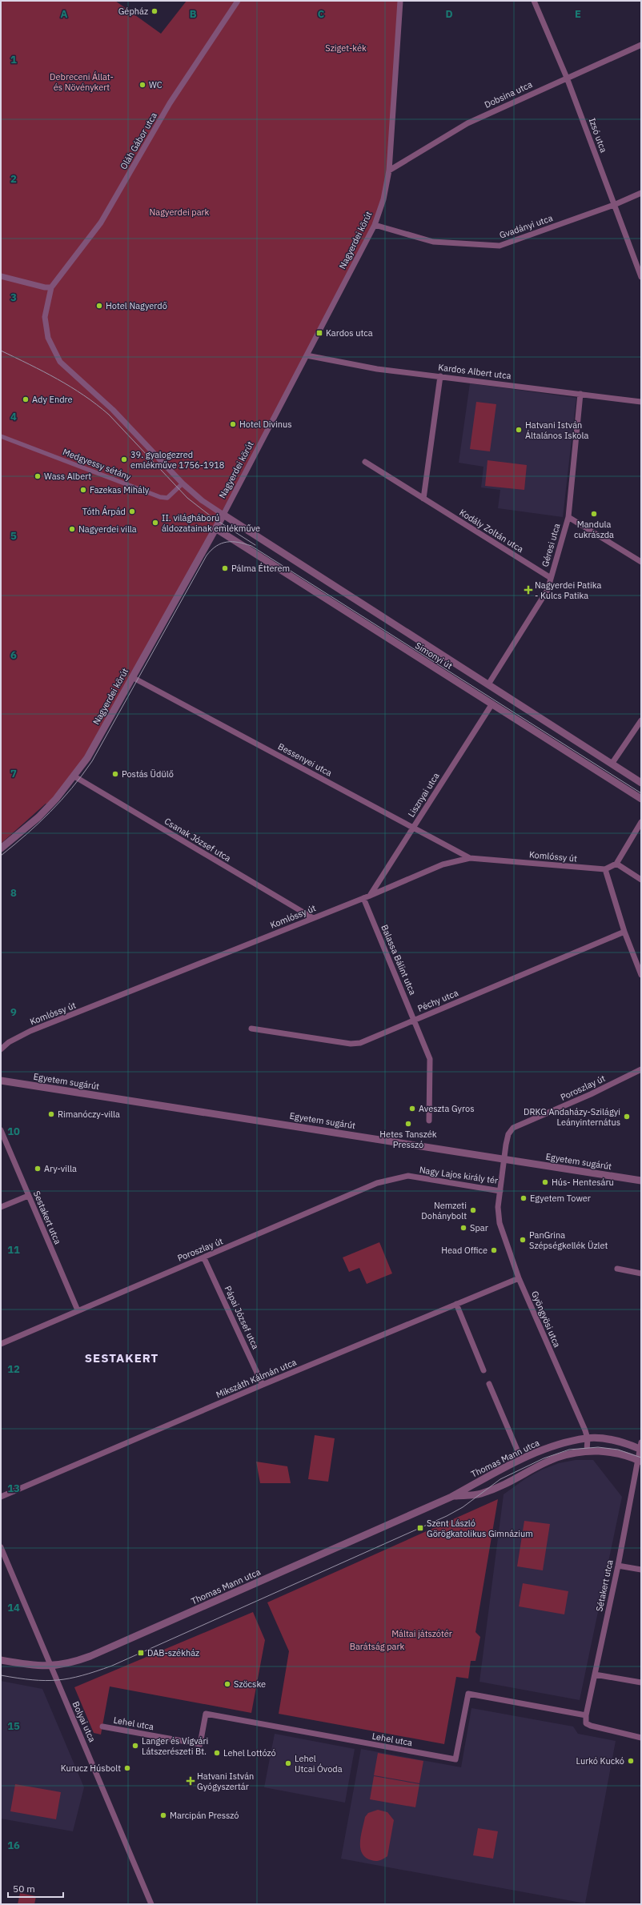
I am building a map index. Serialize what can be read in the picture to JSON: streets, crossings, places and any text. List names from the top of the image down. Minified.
{"streets":{"street":["Dobsina utca","Izsó utca","Oláh Gábor utca","Gvadányi utca","Nagyerdei körút","Kardos Albert utca","Medgyessy sétány","Kodály Zoltán utca","Géresi utca","Simonyi út","Bessenyei utca","Lisznyai utca","Csanak József utca","Komlóssy út","Balassa Bálint utca","Péchy utca","Egyetem sugárút","Poroszlay út","Nagy Lajos király tér","Sestakert utca","Pápai József utca","Gyöngyösi utca","Mikszáth Kálmán utca","Thomas Mann utca","Sétakert utca","Bolyai utca","Lehel utca"]},"crossings":[["Dobsina utca","Izsó utca"],["Dobsina utca","Nagyerdei körút"],["Izsó utca","Gvadányi utca"],["Gvadányi utca","Nagyerdei körút"],["Nagyerdei körút","Kardos Albert utca"],["Nagyerdei körút","Simonyi út"],["Nagyerdei körút","Bessenyei utca"],["Nagyerdei körút","Csanak József utca"],["Kardos Albert utca","Géresi utca"],["Kodály Zoltán utca","Géresi utca"],["Géresi utca","Simonyi út"],["Simonyi út","Lisznyai utca"],["Bessenyei utca","Lisznyai utca"],["Bessenyei utca","Komlóssy út"],["Lisznyai utca","Komlóssy út"],["Csanak József utca","Komlóssy út"],["Komlóssy út","Balassa Bálint utca"],["Balassa Bálint utca","Péchy utca"],["Egyetem sugárút","Nagy Lajos király tér"],["Poroszlay út","Nagy Lajos király tér"],["Poroszlay út","Sestakert utca"],["Poroszlay út","Pápai József utca"],["Nagy Lajos király tér","Gyöngyösi utca"],["Pápai József utca","Mikszáth Kálmán utca"],["Gyöngyösi utca","Mikszáth Kálmán utca"],["Gyöngyösi utca","Thomas Mann utca"],["Thomas Mann utca","Sétakert utca"],["Thomas Mann utca","Bolyai utca"],["Sétakert utca","Lehel utca"]],"districts":["SESTAKERT"],"parks":["Sziget-kék","Debreceni Állat- és Növénykert","Nagyerdei park","Máltai játszótér","Barátság park"],"places":{"other":["Gépház","WC","Hotel Nagyerdő","Ady Endre","Hotel Divinus","Hatvani István Általános Iskola","39. gyalogezred emlékműve 1756-1918","Wass Albert","Fazekas Mihály","Tóth Árpád","Mandula cukrászda","II. világháború áldozatainak emlékműve","Nagyerdei villa","Pálma Étterem","Postás Üdülő","Aveszta Gyros","Rimanóczy-villa","DRKG Andaházy-Szilágyi Leányinternátus","Hetes Tanszék Presszó","Ary-villa","Hús- Hentesáru","Egyetem Tower","Nemzeti Dohánybolt","Spar","PanGrina Szépségkellék Üzlet","Head Office","Szöcske","Langer és Vígvári Látszerészeti Bt.","Lehel Lottózó","Lurkó Kuckó","Lehel Utcai Óvoda","Kurucz Húsbolt","Marcipán Presszó"],"transit":["Kardos utca","Szent László Görögkatolikus Gimnázium","DAB-székház"],"health":["Nagyerdei Patika - Kulcs Patika","Hatvani István Gyógyszertár"]},"scale_bar":"50 m","grid":{"columns":["A","B","C","D","E"],"rows":["1","2","3","4","5","6","7","8","9","10","11","12","13","14","15","16"]}}
